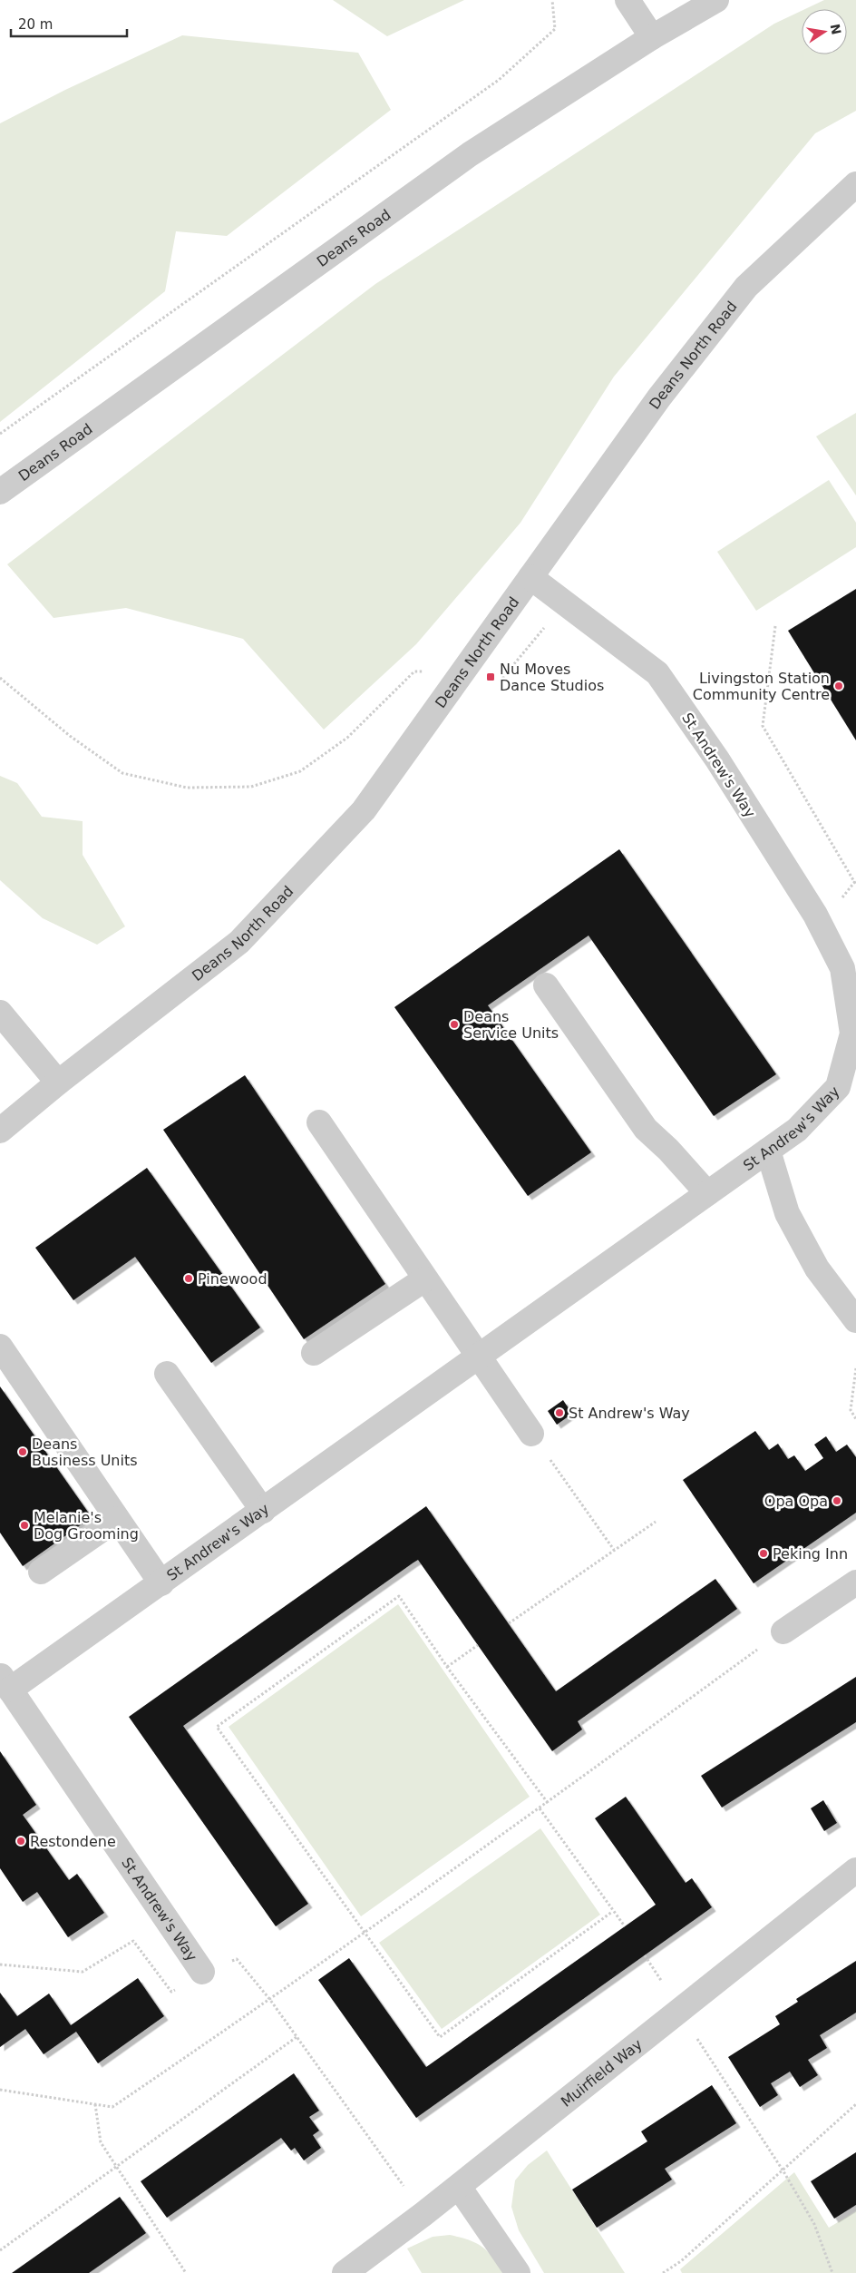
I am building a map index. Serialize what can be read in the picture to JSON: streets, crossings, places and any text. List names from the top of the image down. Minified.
{"streets":{"street":["Deans Road","Deans North Road","St Andrew's Way","Muirfield Way"]},"crossings":[["Deans North Road","St Andrew's Way"]],"places":{"transit":["Nu Moves Dance Studios"],"other":["Livingston Station Community Centre","Deans Service Units","Pinewood","St Andrew's Way","Deans Business Units","Opa Opa","Melanie's Dog Grooming","Peking Inn","Restondene"]},"scale_bar":"20 m","north":"right"}
